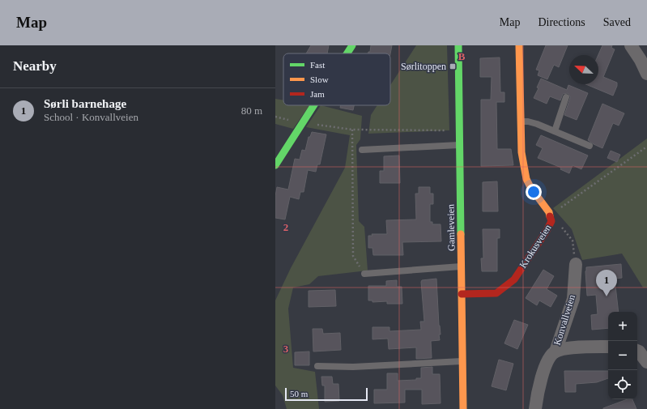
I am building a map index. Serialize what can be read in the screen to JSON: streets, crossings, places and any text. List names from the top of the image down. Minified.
{"streets":{"street":["Gamleveien","Krokusveien","Konvallveien"]},"crossings":[["Gamleveien","Krokusveien"]],"places":{"transit":["Sørlitoppen"]},"legend":["Fast","Slow","Jam"],"scale_bar":"50 m","north":"top left","page":{"header":"Map","nav":["Map","Directions","Saved"],"heading":"Nearby","list":[{"mark":"1","name":"Sørli barnehage","note":"School · Konvallveien","value":"80 m"}],"pins":"1","map_buttons":["+","−"],"scale":"50 m"},"grid":{"columns":["B"],"rows":["2","3"]}}
